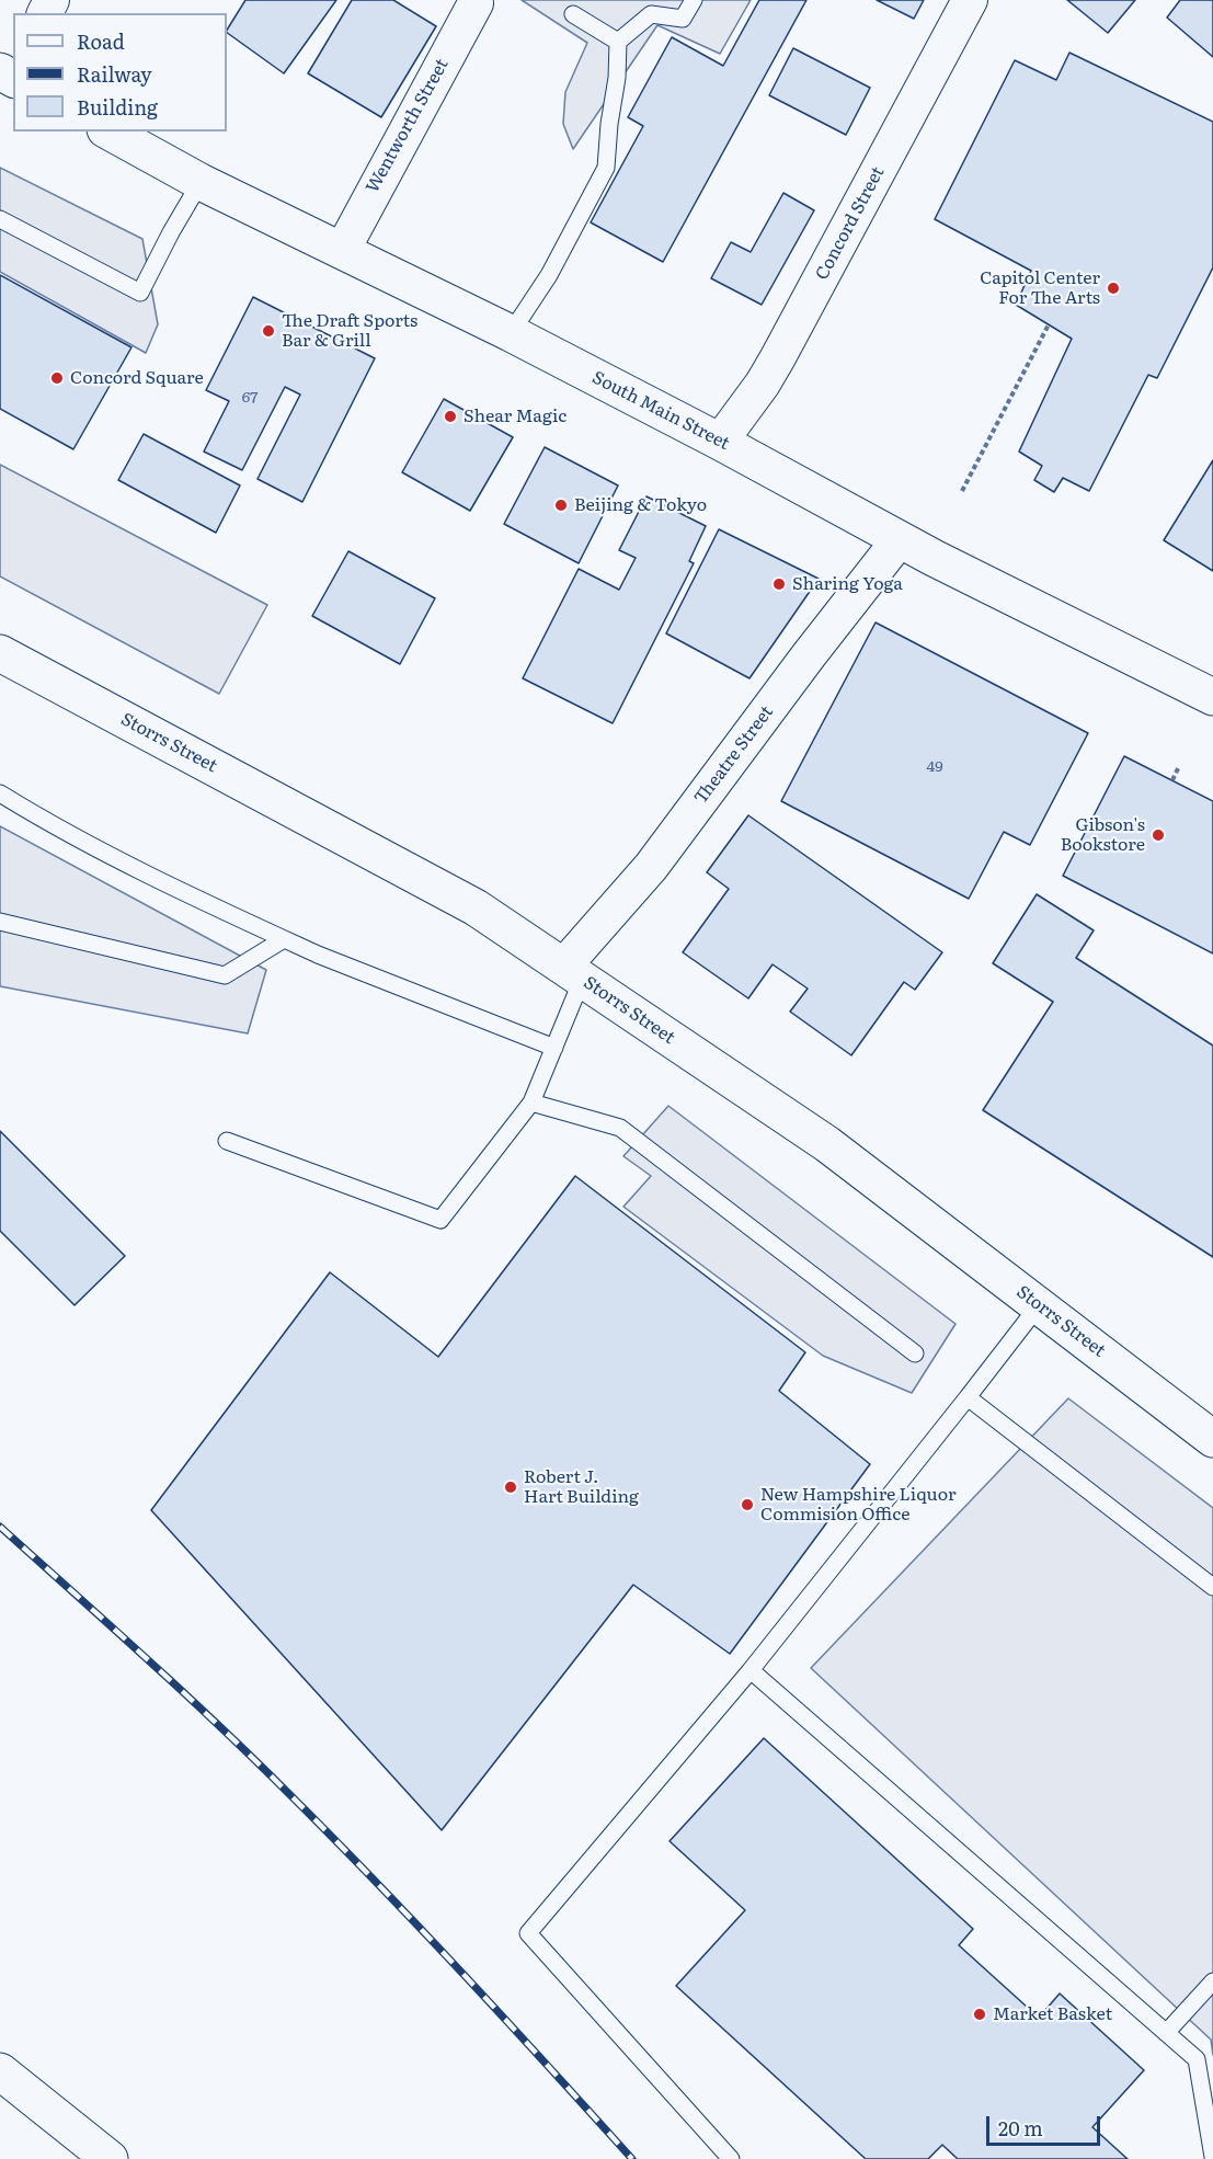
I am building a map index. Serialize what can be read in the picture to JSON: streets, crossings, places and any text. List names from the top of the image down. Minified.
{"streets":{"main road":["South Main Street","Storrs Street"],"street":["Wentworth Street","Concord Street","Theatre Street"]},"crossings":[["Wentworth Street","South Main Street"],["Concord Street","South Main Street"],["South Main Street","Theatre Street"],["Storrs Street","Theatre Street"]],"places":["Capitol Center For The Arts","The Draft Sports Bar & Grill","Concord Square","Shear Magic","Beijing & Tokyo","Sharing Yoga","Gibson's Bookstore","Robert J. Hart Building","New Hampshire Liquor Commision Office","Market Basket"],"house_numbers":["67","49"],"legend":["Road","Railway","Building"],"scale_bar":"20 m"}
